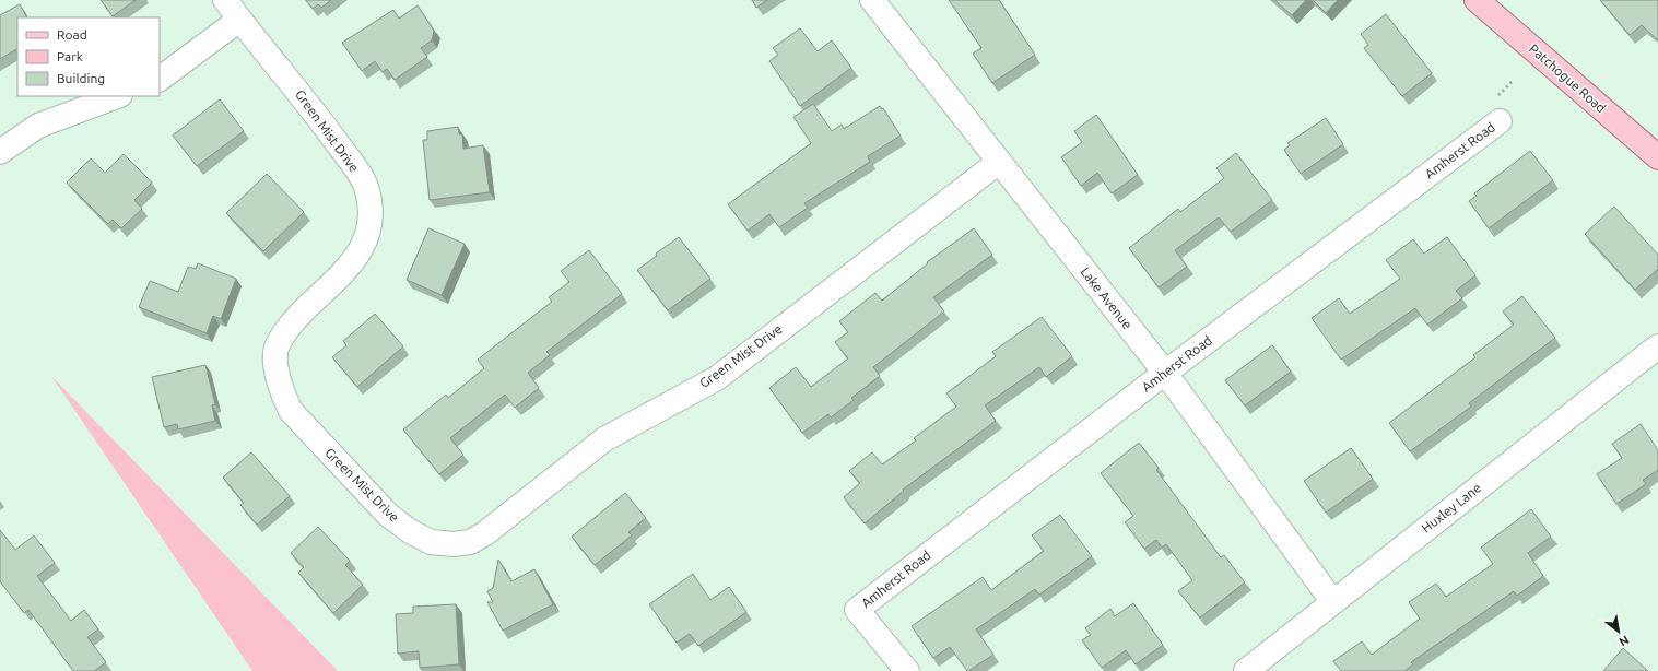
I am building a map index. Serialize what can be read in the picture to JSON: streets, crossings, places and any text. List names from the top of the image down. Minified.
{"streets":{"main road":["Patchogue Road"],"street":["Green Mist Drive","Amherst Road","Lake Avenue","Huxley Lane"]},"crossings":[["Green Mist Drive","Lake Avenue"],["Amherst Road","Lake Avenue"],["Lake Avenue","Huxley Lane"]],"legend":["Road","Park","Building"],"north":"bottom right"}
